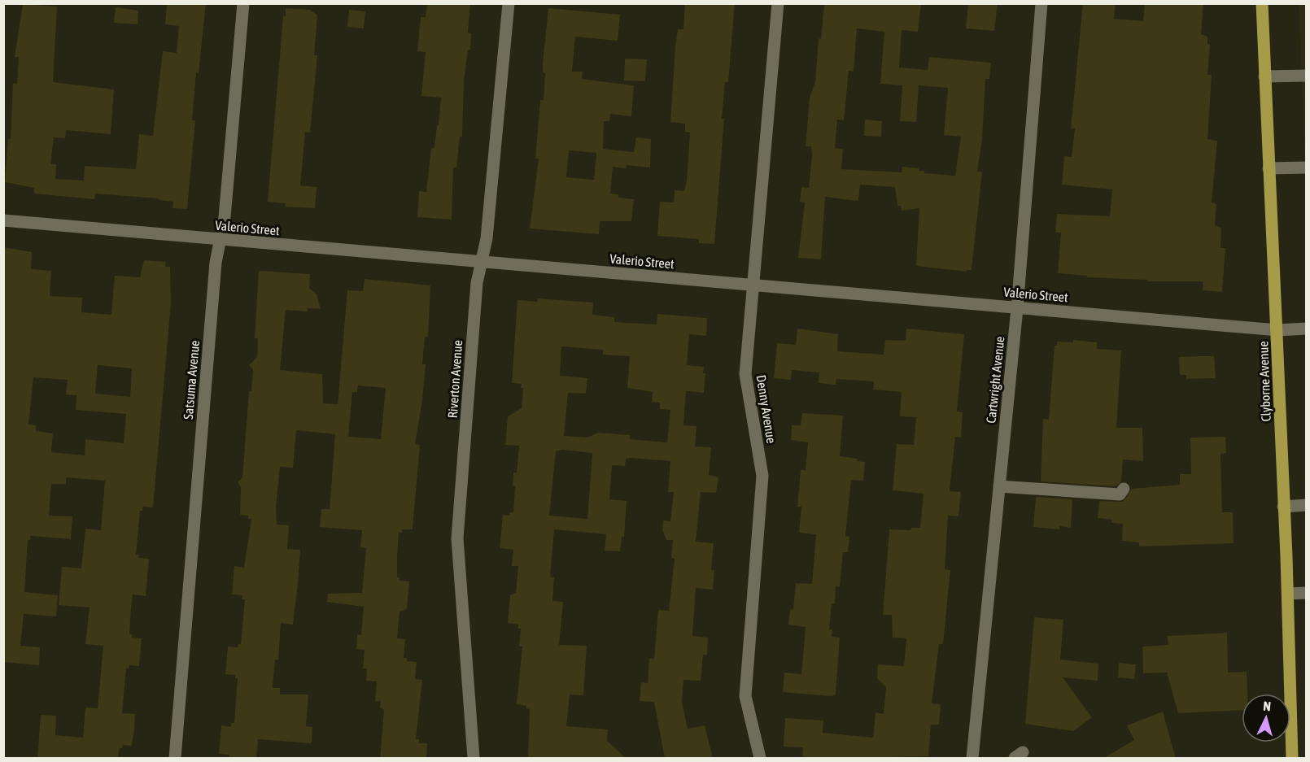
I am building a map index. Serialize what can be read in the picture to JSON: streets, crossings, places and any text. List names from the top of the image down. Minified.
{"streets":{"main road":["Clyborne Avenue"],"street":["Valerio Street","Riverton Avenue","Satsuma Avenue","Cartwright Avenue","Denny Avenue"]},"crossings":[["Valerio Street","Riverton Avenue"],["Valerio Street","Satsuma Avenue"],["Valerio Street","Cartwright Avenue"],["Valerio Street","Clyborne Avenue"],["Valerio Street","Denny Avenue"]],"north":"top"}
